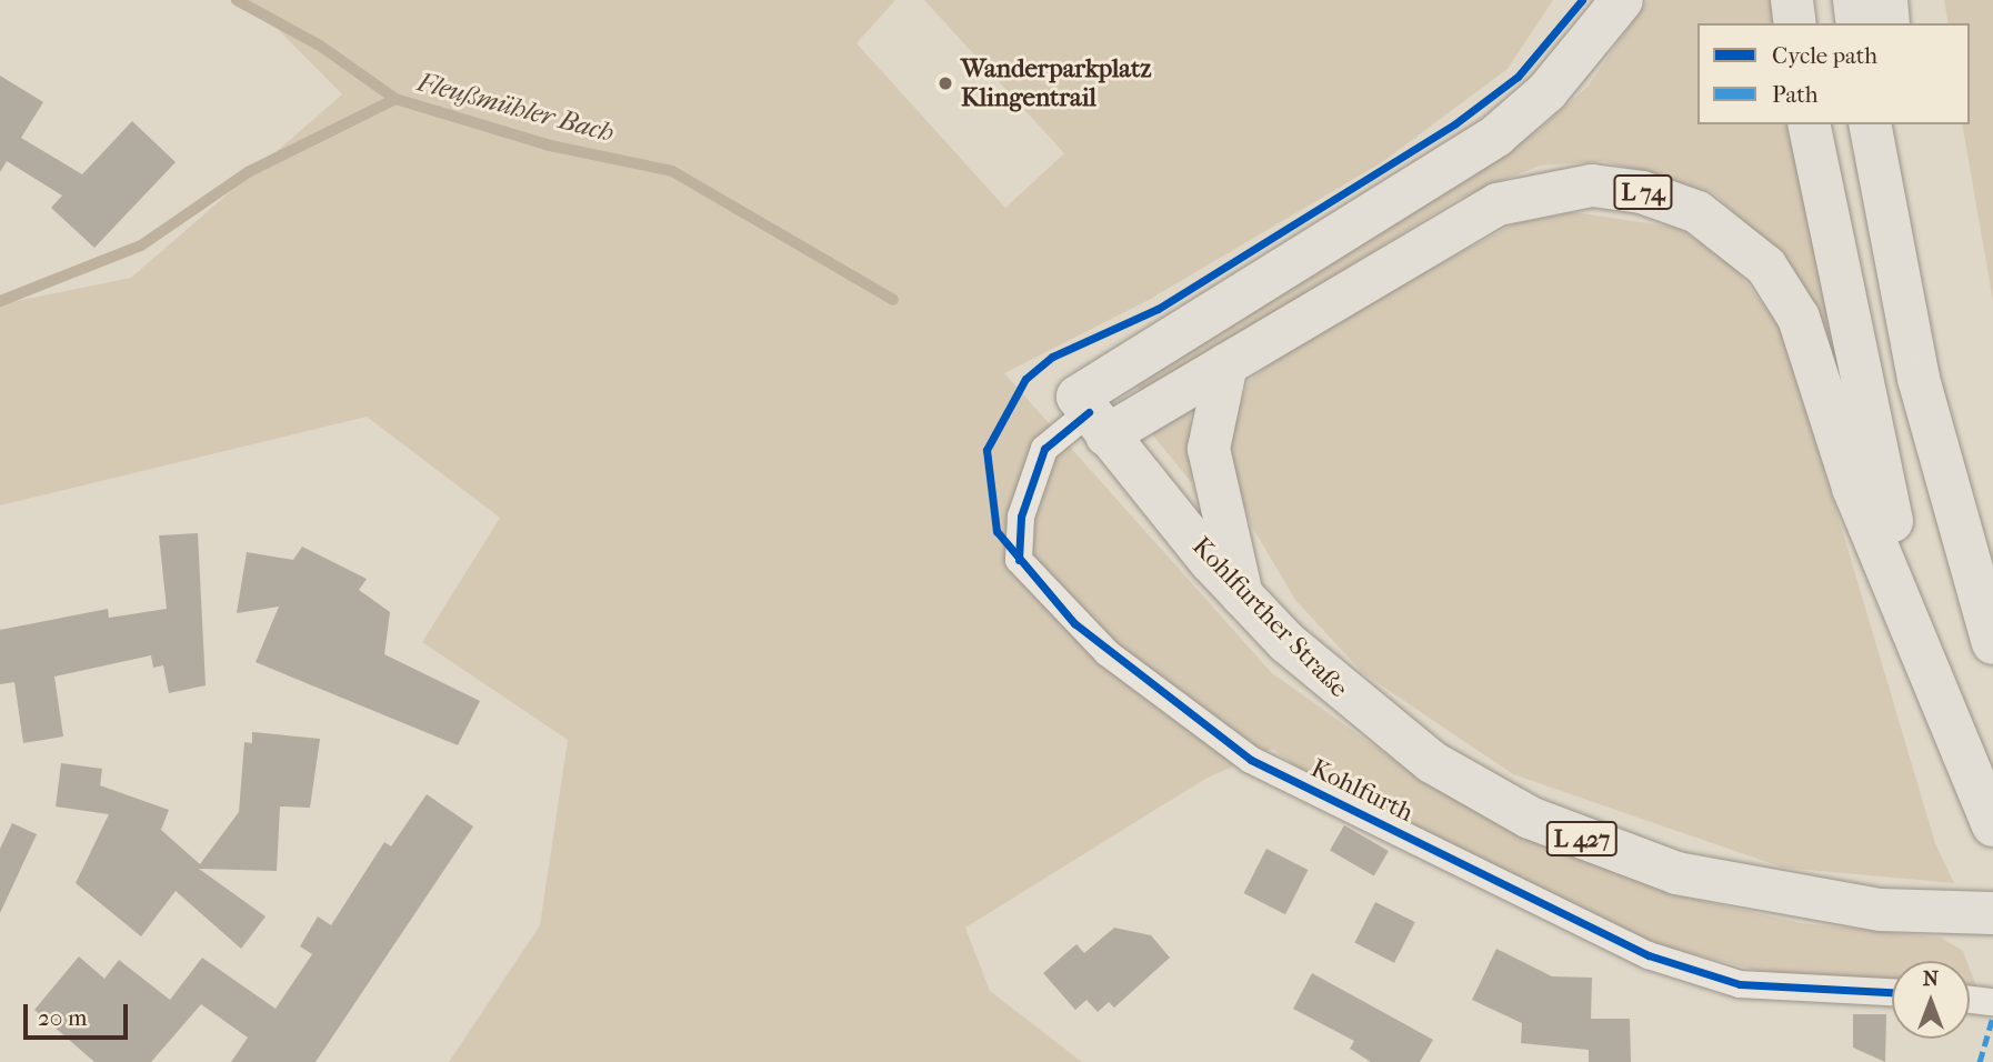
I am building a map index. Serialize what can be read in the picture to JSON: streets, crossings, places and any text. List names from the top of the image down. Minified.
{"streets":{"main road":["L 74","Kohlfurther Straße","L 427"],"street":["Kohlfurth"]},"crossings":[["L 74","Kohlfurther Straße"],["L 74","Kohlfurth"],["Kohlfurther Straße","Kohlfurth"]],"water":["Fleußmühler Bach"],"places":["Wanderparkplatz Klingentrail"],"legend":["Cycle path","Path"],"scale_bar":"20 m","north":"top"}
